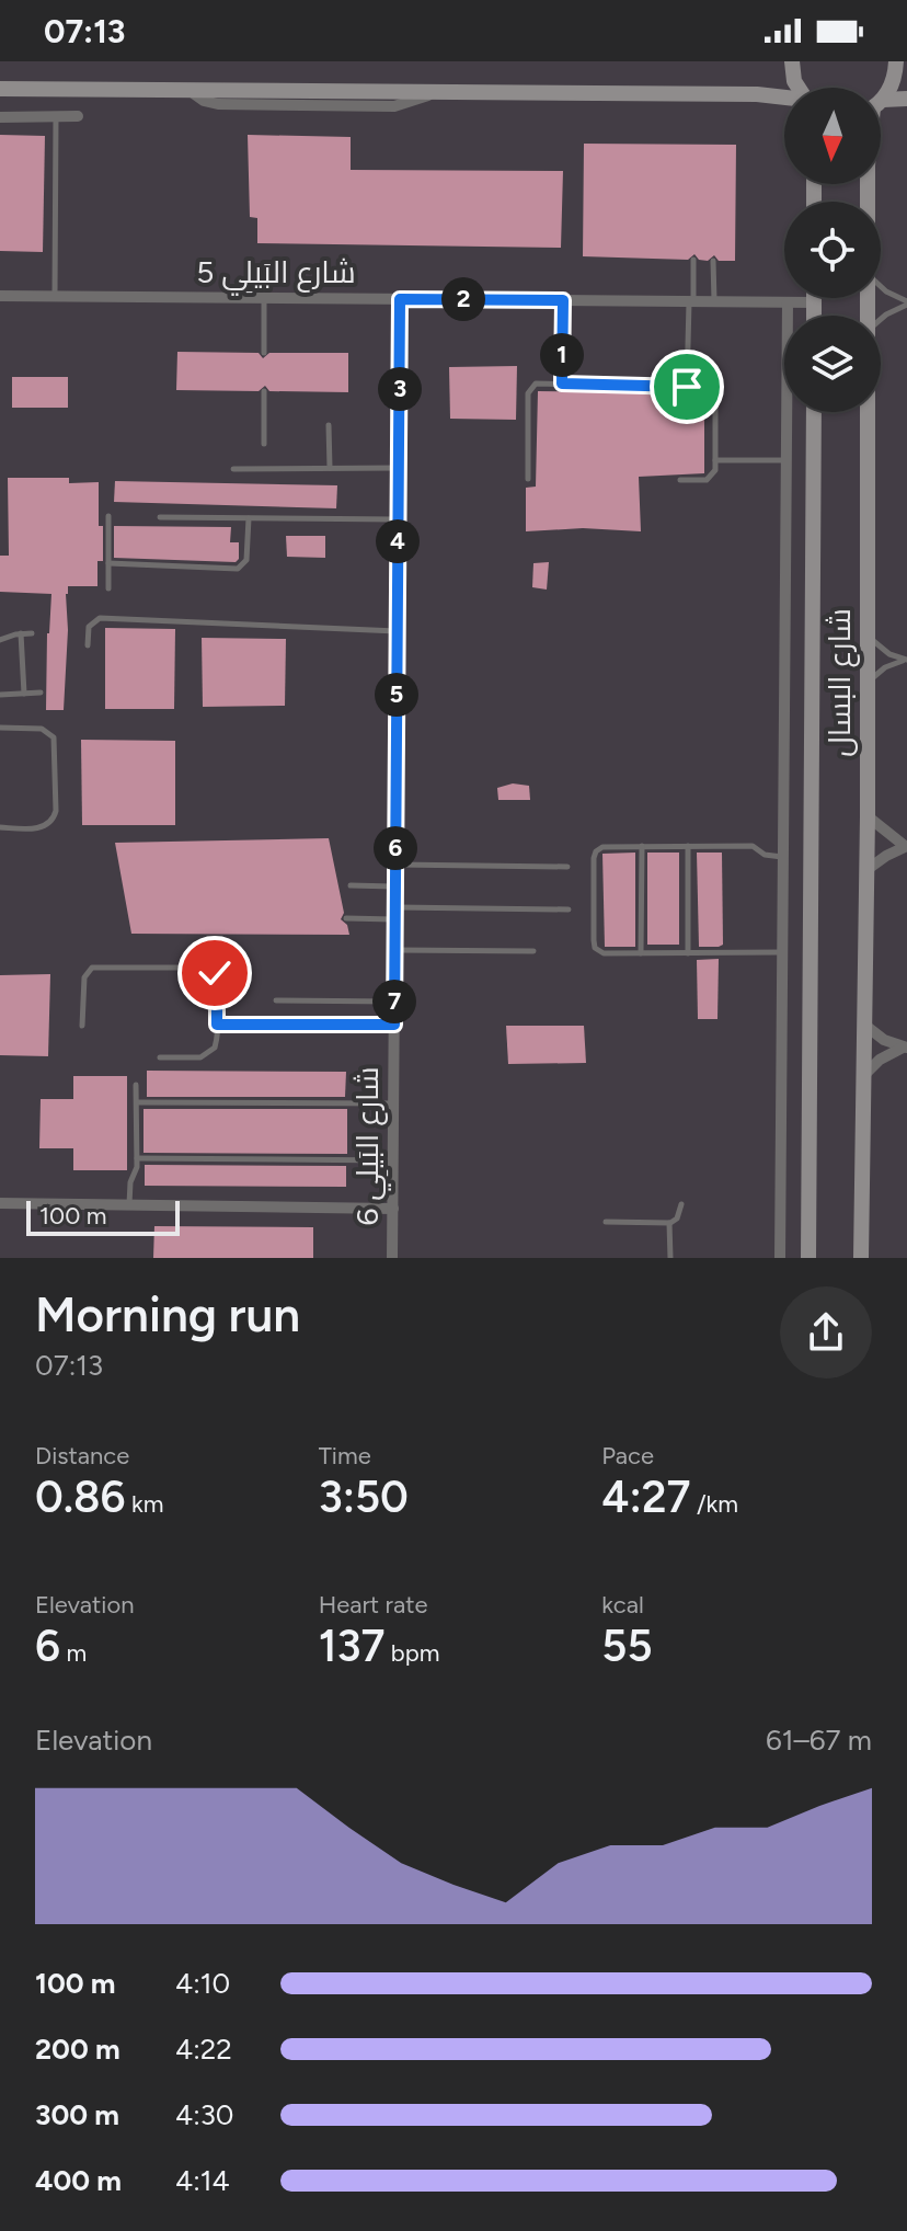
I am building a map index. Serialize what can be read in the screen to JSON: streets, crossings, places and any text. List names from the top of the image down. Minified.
{"streets":{"street":["شارع البَيلِي 5","شارع البسال","شارع البَيلِي 6"]},"crossings":[["شارع البَيلِي 5","شارع البَيلِي 6"]],"scale_bar":"100 m","north":"bottom","page":{"status":"07:13","pins":["2","1","3","4","5","6","7"],"scale":"100 m","heading":["Morning run","07:13"],"stats":[["Distance","0.86 km"],["Time","3:50"],["Pace","4:27 /km"],["Elevation","6 m"],["Heart rate","137 bpm"],["kcal","55"]],"chart":["Elevation","61–67 m"],"list":[{"name":"100 m","note":"4:10"},{"name":"200 m","note":"4:22"},{"name":"300 m","note":"4:30"},{"name":"400 m","note":"4:14"}]}}
